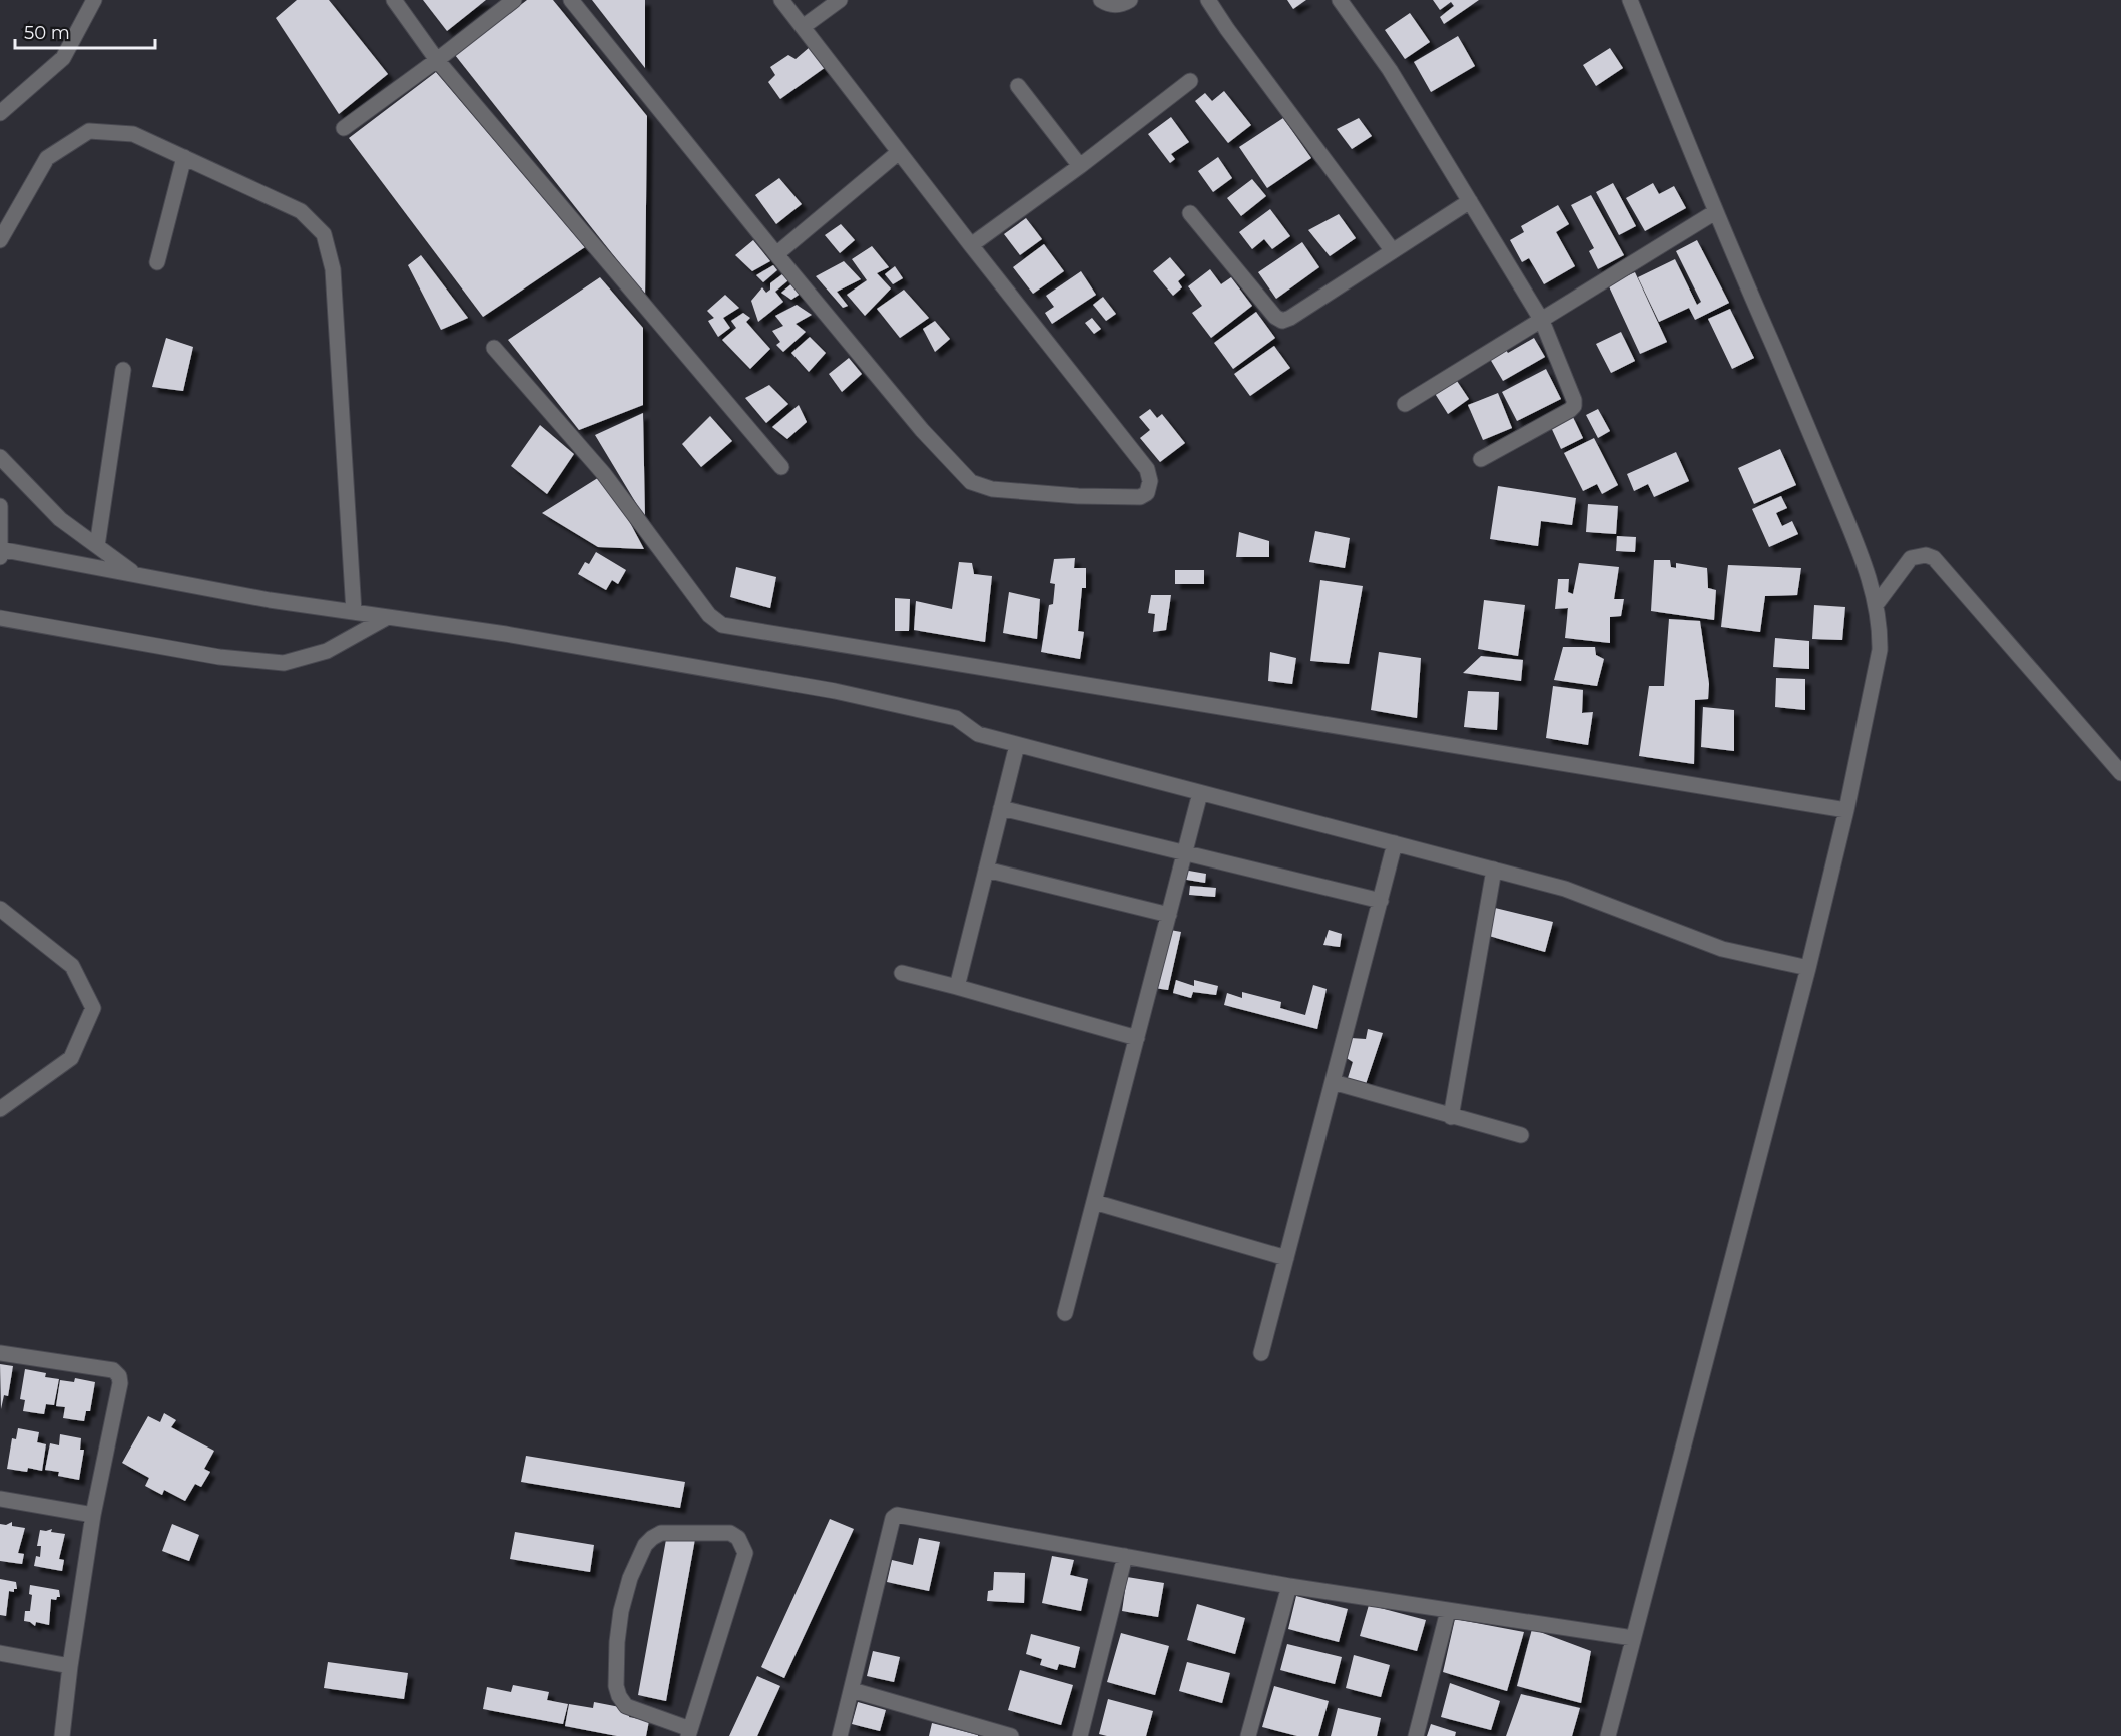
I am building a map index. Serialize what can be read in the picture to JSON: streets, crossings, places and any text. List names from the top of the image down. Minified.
{"scale_bar":"50 m"}
